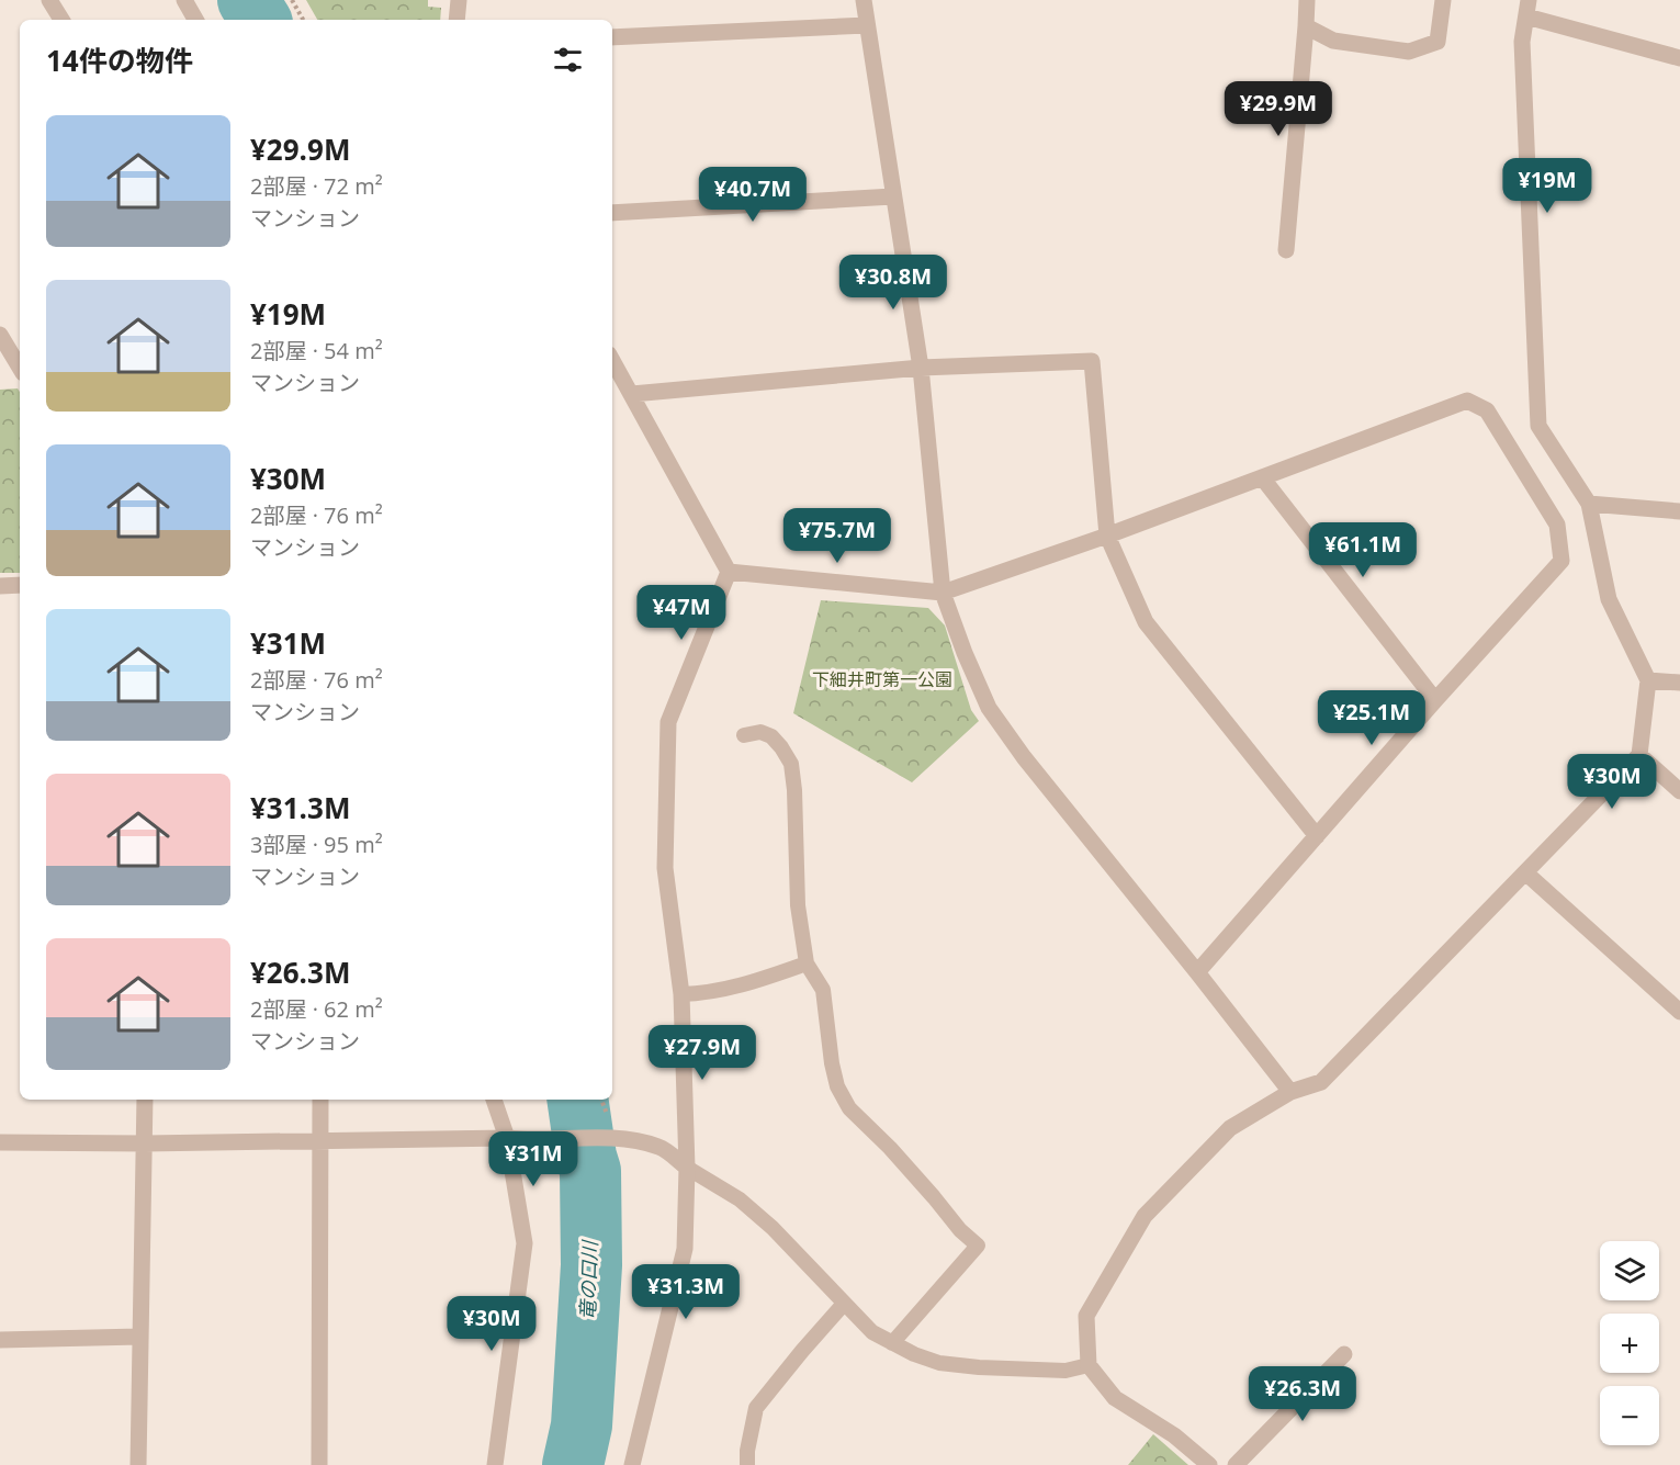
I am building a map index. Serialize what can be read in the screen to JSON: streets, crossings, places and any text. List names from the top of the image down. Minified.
{"water":["竜の口川"],"parks":["下細井町第一公園"],"page":{"heading":"14件の物件","price":["¥29.9M","¥19M","¥40.7M","¥30.8M","¥75.7M","¥61.1M","¥47M","¥25.1M","¥30M","¥27.9M","¥31M","¥31.3M","¥30M","¥26.3M"],"list":[{"name":"¥29.9M","note":"2部屋 · 72 m² · マンション"},{"name":"¥19M","note":"2部屋 · 54 m² · マンション"},{"name":"¥30M","note":"2部屋 · 76 m² · マンション"},{"name":"¥31M","note":"2部屋 · 76 m² · マンション"},{"name":"¥31.3M","note":"3部屋 · 95 m² · マンション"},{"name":"¥26.3M","note":"2部屋 · 62 m² · マンション"}],"map_buttons":["+","−"]}}
